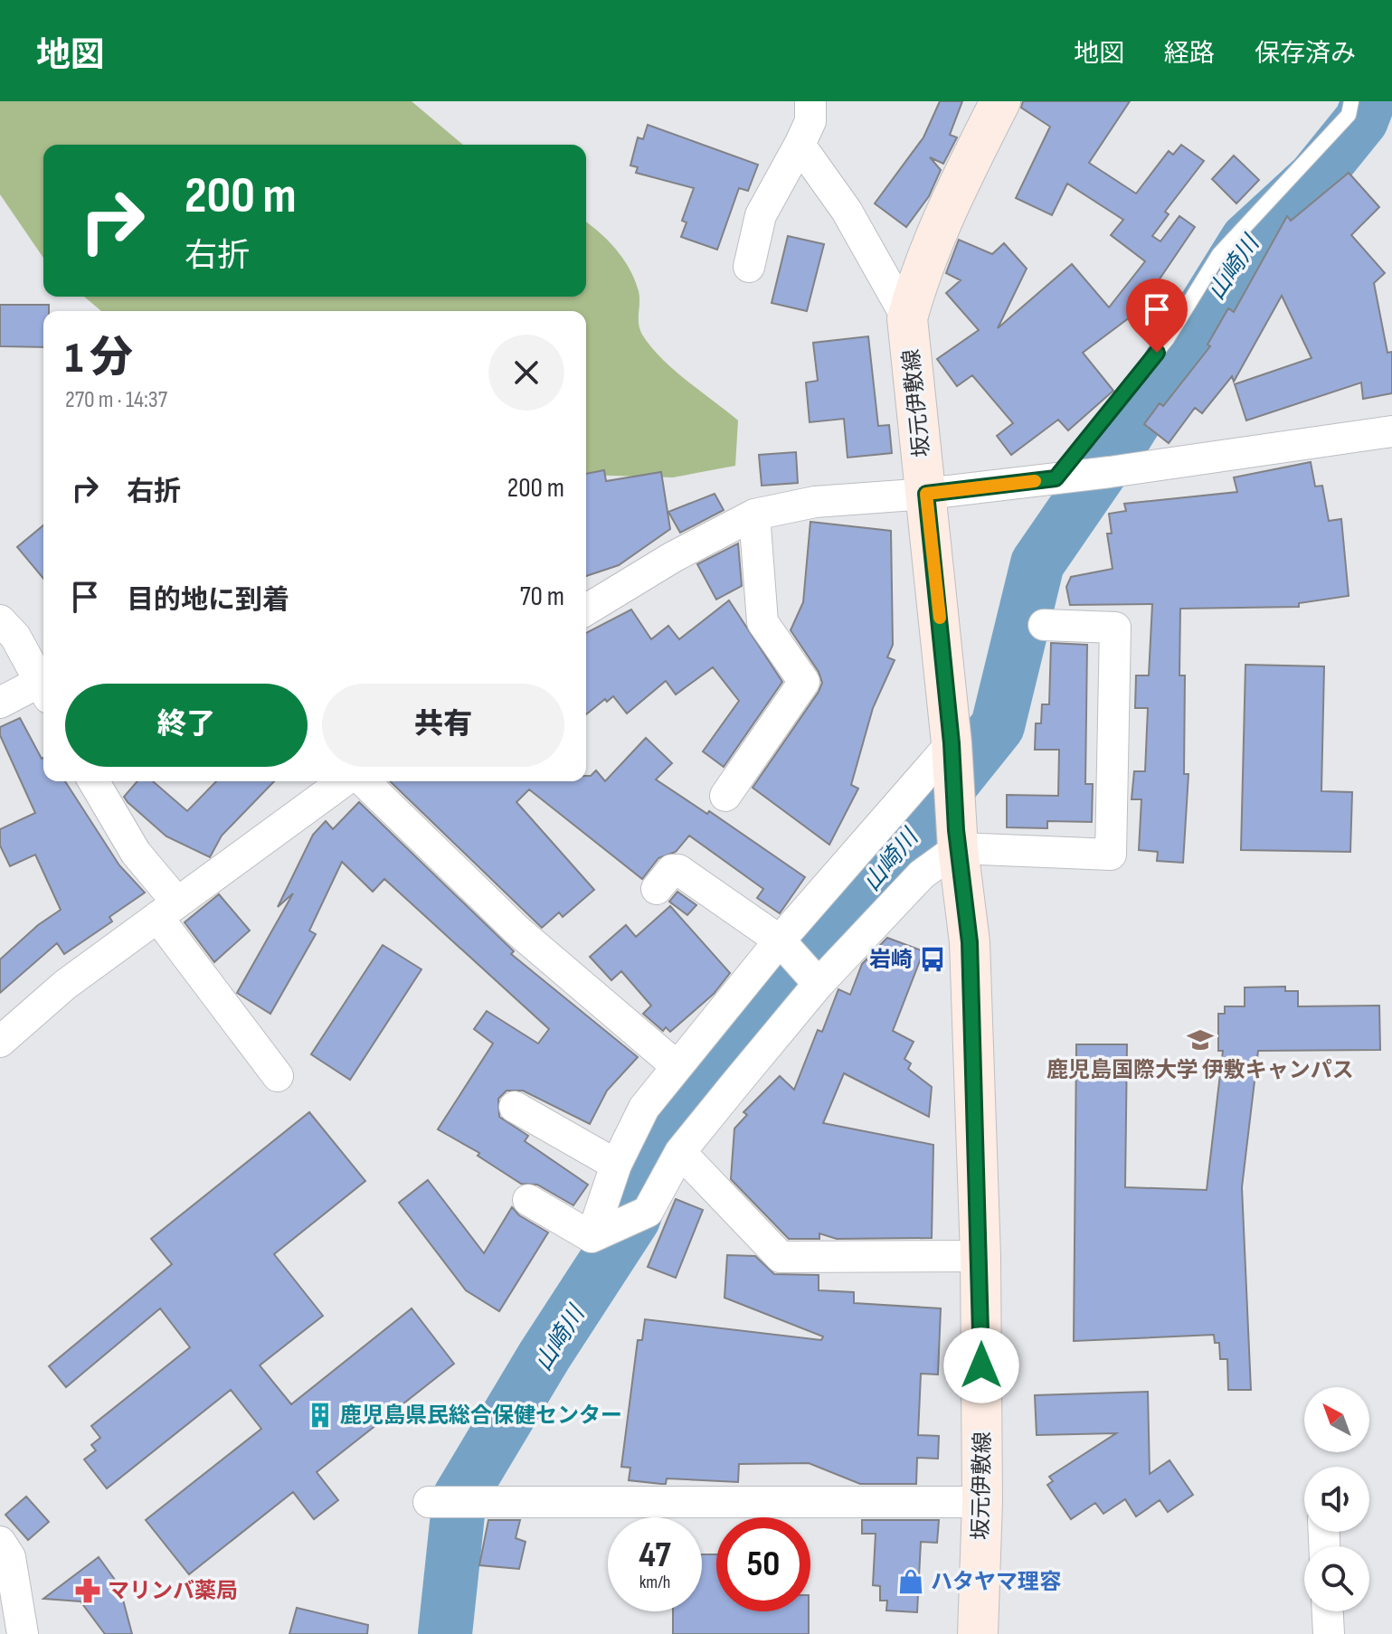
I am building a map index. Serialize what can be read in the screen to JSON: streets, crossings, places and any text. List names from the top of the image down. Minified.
{"streets":{"main road":["坂元伊敷線"]},"water":["山崎川"],"places":{"bus stop":["岩崎"],"school or university":["鹿児島国際大学 伊敷キャンパス"],"building":["鹿児島県民総合保健センター"],"shop":["ハタヤマ理容"],"pharmacy":["マリンバ薬局"]},"north":"top left","page":{"header":"地図","nav":["地図","経路","保存済み"],"turn":["200 m","右折"],"heading":["1 分","270 m · 14:37"],"list":[{"name":"右折","value":"200 m"},{"name":"目的地に到着","value":"70 m"}],"buttons":["終了","共有"],"speed":"47 km/h","limit":"50"}}
